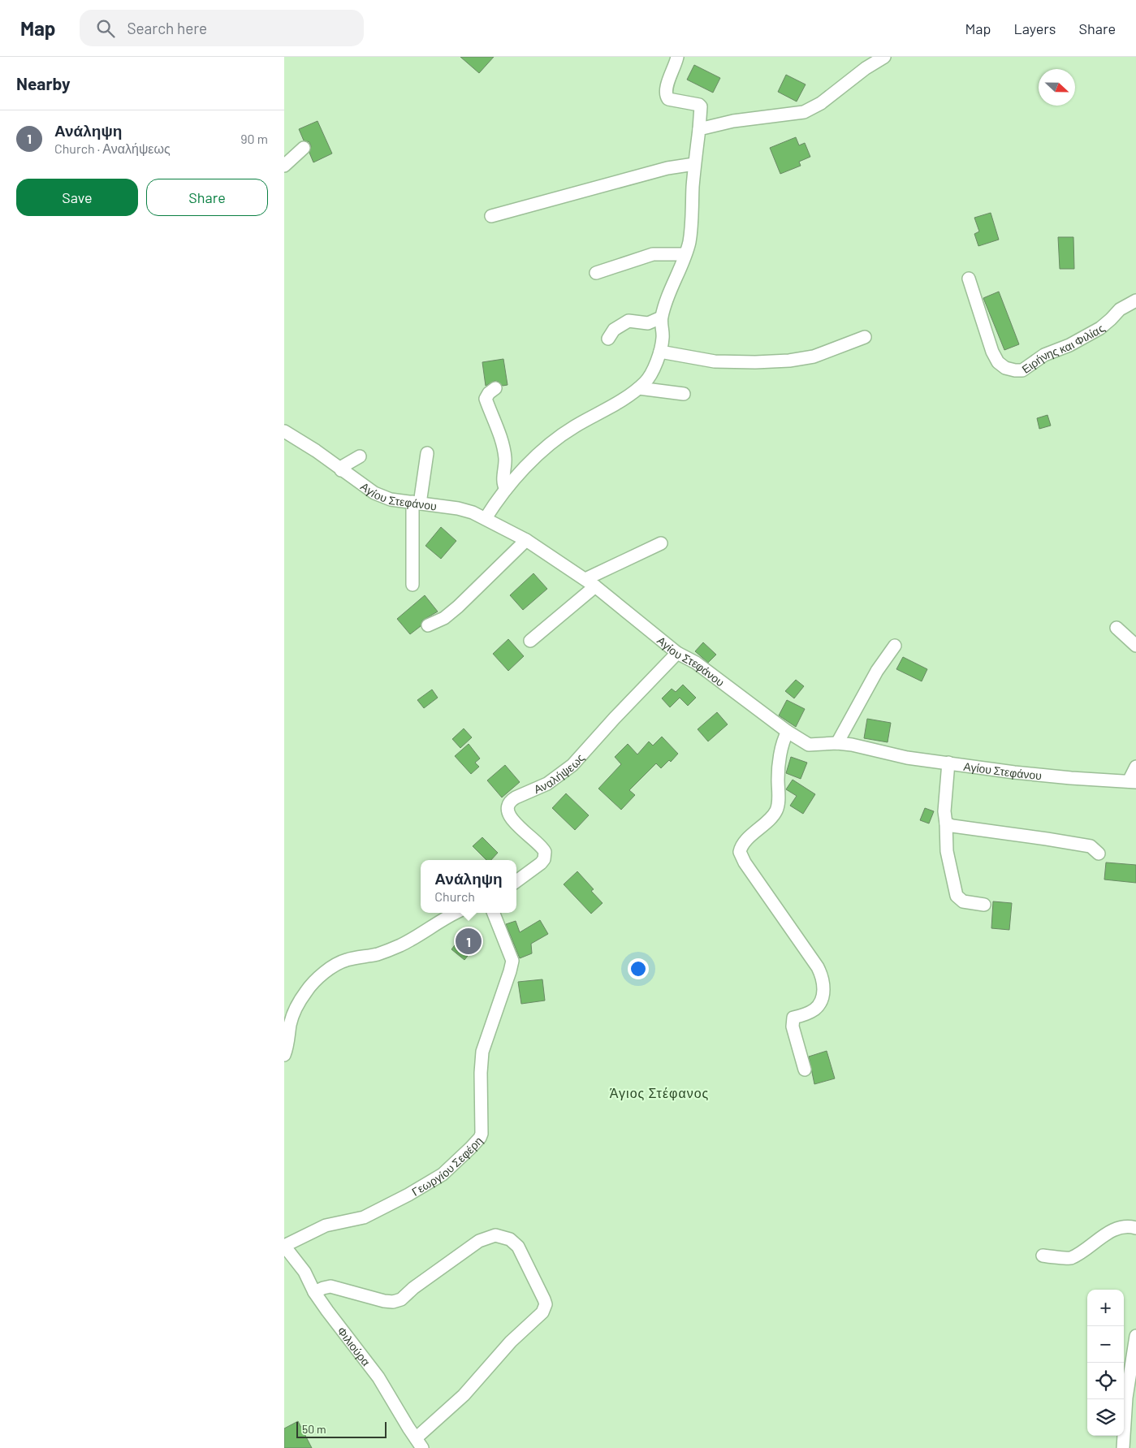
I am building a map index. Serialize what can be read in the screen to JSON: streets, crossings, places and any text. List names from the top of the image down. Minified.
{"streets":{"street":["Ειρήνης και Φιλίας","Αγίου Στεφάνου","Αναλήψεως","Γεωργίου Σεφέρη","Φιλιούρα"]},"crossings":[["Αγίου Στεφάνου","Αναλήψεως"],["Γεωργίου Σεφέρη","Φιλιούρα"]],"districts":["Άγιος Στέφανος"],"scale_bar":"50 m","north":"right","page":{"header":"Map","search":"Search here","nav":["Map","Layers","Share"],"heading":"Nearby","list":[{"mark":"1","name":"Ανάληψη","note":"Church · Αναλήψεως","value":"90 m"}],"buttons":["Save","Share"],"popup":["Ανάληψη","Church"],"pins":"1","map_buttons":["+","−"],"scale":"50 m"}}
